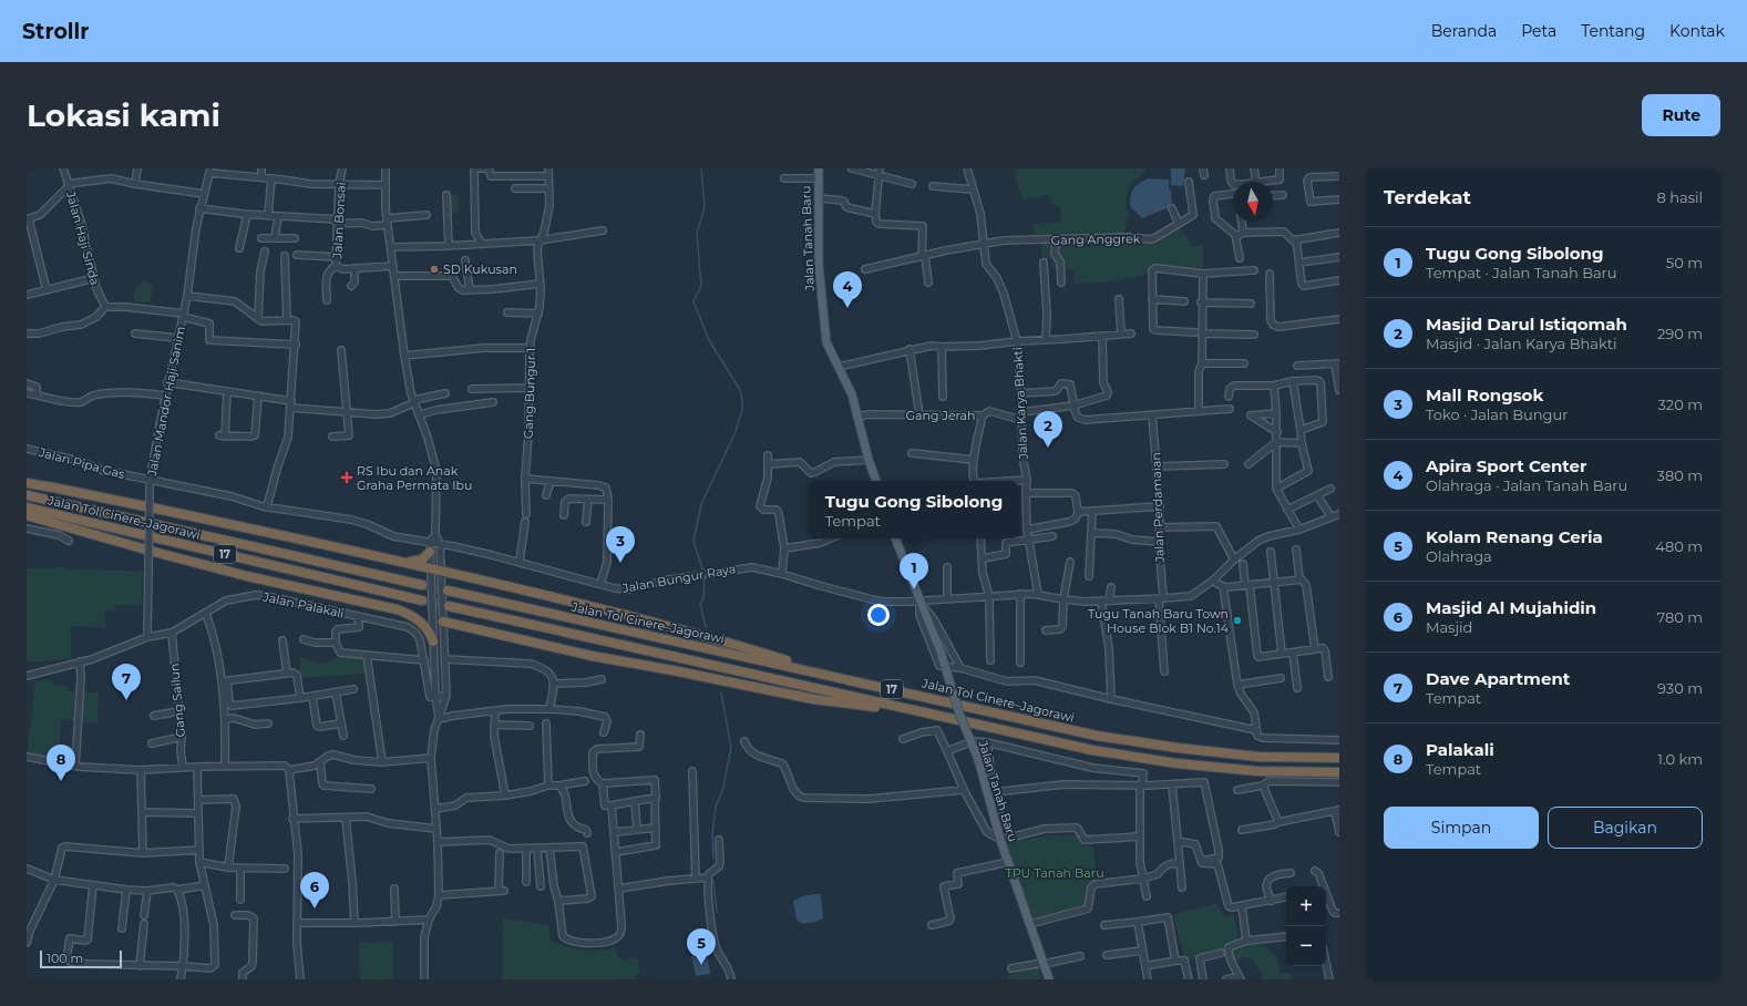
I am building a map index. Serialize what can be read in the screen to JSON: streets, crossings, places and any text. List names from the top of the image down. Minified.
{"streets":{"highway":["Jalan Tol Cinere–Jagorawi","17"],"main road":["Jalan Tanah Baru"],"street":["Jalan Bonsai","Jalan Haji Sinda","Gang Anggrek","Gang Bungur 1","Jalan Mandor Haji Sanim","Jalan Karya Bhakti","Gang Jerah","Jalan Pipa Gas","Jalan Perdamaian","Jalan Bungur Raya","Jalan Palakali","Gang Sailun"]},"crossings":[["Jalan Tanah Baru","Gang Jerah"],["Jalan Tanah Baru","Jalan Bungur Raya"],["Gang Anggrek","Jalan Karya Bhakti"],["Gang Bungur 1","Jalan Bungur Raya"],["Jalan Mandor Haji Sanim","Jalan Pipa Gas"],["Jalan Mandor Haji Sanim","Jalan Palakali"],["Jalan Karya Bhakti","Gang Jerah"],["Jalan Karya Bhakti","Jalan Bungur Raya"],["Jalan Pipa Gas","Jalan Bungur Raya"],["Jalan Perdamaian","Jalan Bungur Raya"],["Jalan Palakali","Gang Sailun"]],"parks":["TPU Tanah Baru"],"places":{"other":["SD Kukusan","Tugu Tanah Baru Town House Blok B1 No.14"],"health":["RS Ibu dan Anak Graha Permata Ibu"]},"scale_bar":"100 m","north":"bottom","page":{"header":"Strollr","nav":["Beranda","Peta","Tentang","Kontak"],"buttons":["Rute",["Simpan","Bagikan"]],"title":"Lokasi kami","heading":["Terdekat","8 hasil"],"list":[{"mark":"1","name":"Tugu Gong Sibolong","note":"Tempat · Jalan Tanah Baru","value":"50 m"},{"mark":"2","name":"Masjid Darul Istiqomah","note":"Masjid · Jalan Karya Bhakti","value":"290 m"},{"mark":"3","name":"Mall Rongsok","note":"Toko · Jalan Bungur","value":"320 m"},{"mark":"4","name":"Apira Sport Center","note":"Olahraga · Jalan Tanah Baru","value":"380 m"},{"mark":"5","name":"Kolam Renang Ceria","note":"Olahraga","value":"480 m"},{"mark":"6","name":"Masjid Al Mujahidin","note":"Masjid","value":"780 m"},{"mark":"7","name":"Dave Apartment","note":"Tempat","value":"930 m"},{"mark":"8","name":"Palakali","note":"Tempat","value":"1.0 km"}],"pins":["4","2","3","1","7","8","6","5"],"popup":["Tugu Gong Sibolong","Tempat"],"map_buttons":["+","−"],"scale":"100 m"}}
